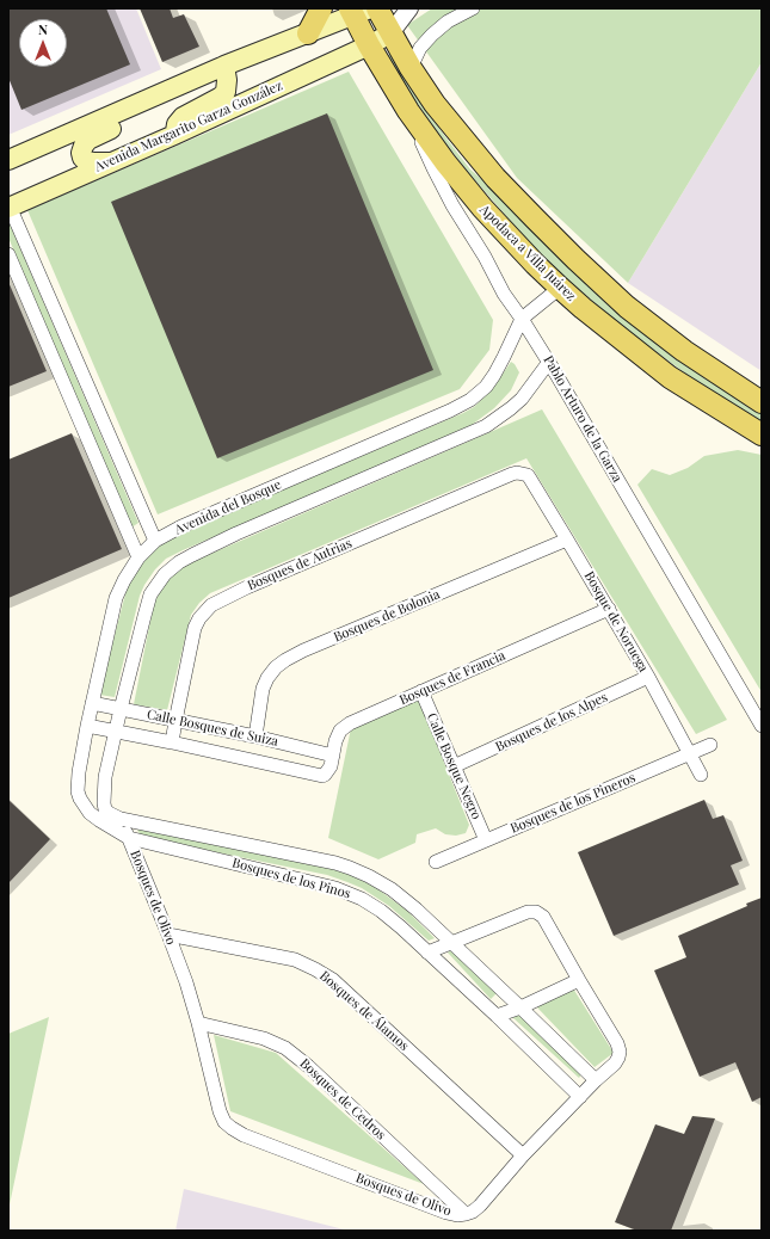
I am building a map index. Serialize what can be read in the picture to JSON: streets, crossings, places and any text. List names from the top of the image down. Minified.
{"streets":{"main road":["Avenida Margarito Garza González","Apodaca a Villa Juárez"],"street":["Pablo Arturo de la Garza","Avenida del Bosque","Bosques de Autrias","Bosques de Bolonia","Bosque de Noruega","Bosques de Francia","Bosques de los Alpes","Calle Bosques de Suiza","Calle Bosque Negro","Bosques de los Pineros","Bosques de los Pinos","Bosques de Olivo","Bosques de Álamos","Bosques de Cedros"]},"crossings":[["Avenida Margarito Garza González","Apodaca a Villa Juárez"],["Apodaca a Villa Juárez","Pablo Arturo de la Garza"],["Pablo Arturo de la Garza","Avenida del Bosque"],["Avenida del Bosque","Calle Bosques de Suiza"],["Avenida del Bosque","Bosques de los Pinos"],["Bosques de Autrias","Bosque de Noruega"],["Bosques de Autrias","Calle Bosques de Suiza"],["Bosques de Bolonia","Bosque de Noruega"],["Bosques de Bolonia","Calle Bosques de Suiza"],["Bosque de Noruega","Bosques de Francia"],["Bosque de Noruega","Bosques de los Alpes"],["Bosque de Noruega","Bosques de los Pineros"],["Bosques de Francia","Calle Bosques de Suiza"],["Bosques de Francia","Calle Bosque Negro"],["Bosques de los Alpes","Calle Bosque Negro"],["Calle Bosque Negro","Bosques de los Pineros"],["Bosques de los Pinos","Bosques de Olivo"],["Bosques de Olivo","Bosques de Álamos"],["Bosques de Olivo","Bosques de Cedros"]],"north":"top"}
